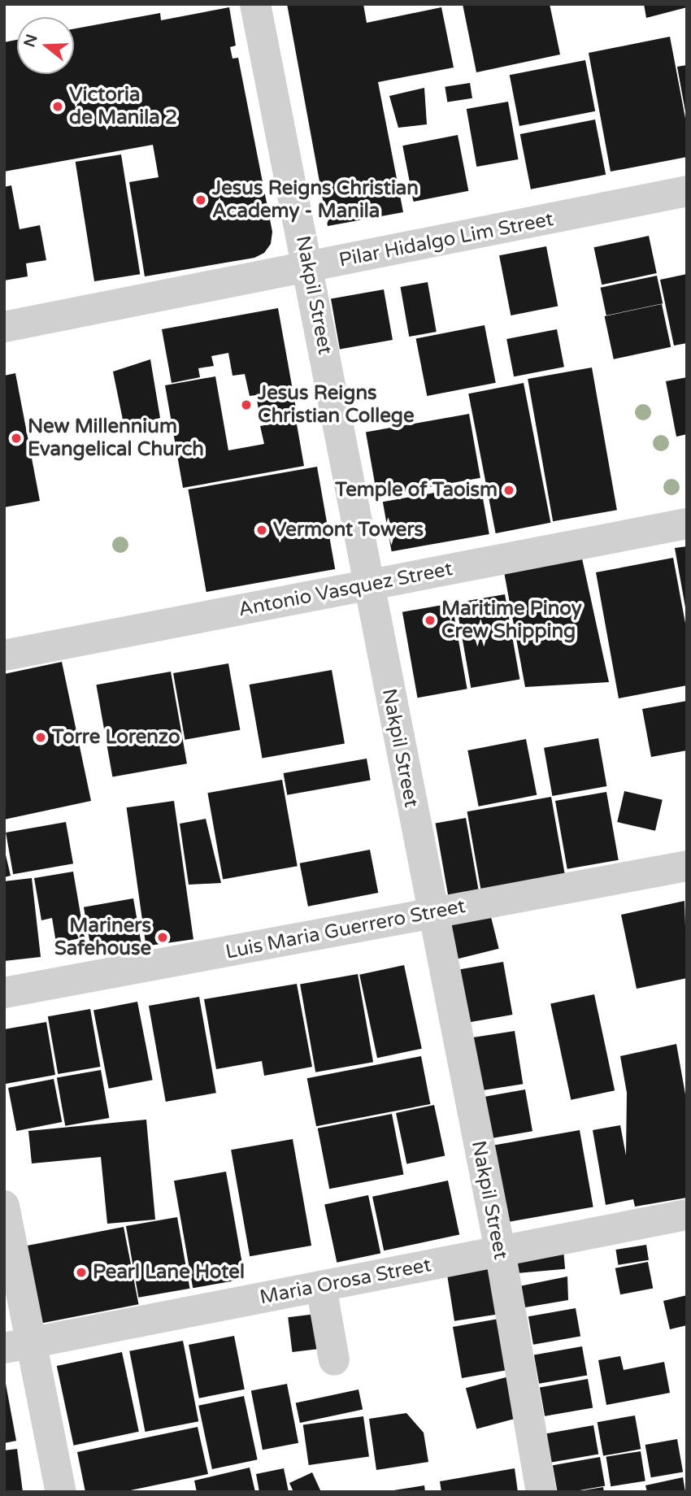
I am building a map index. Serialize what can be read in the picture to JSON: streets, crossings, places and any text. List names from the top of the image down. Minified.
{"streets":{"street":["Pilar Hidalgo Lim Street","Nakpil Street","Antonio Vasquez Street","Luis Maria Guerrero Street","Maria Orosa Street"]},"crossings":[["Pilar Hidalgo Lim Street","Nakpil Street"],["Nakpil Street","Antonio Vasquez Street"],["Nakpil Street","Luis Maria Guerrero Street"],["Nakpil Street","Maria Orosa Street"]],"places":["Victoria de Manila 2","Jesus Reigns Christian Academy - Manila","Jesus Reigns Christian College","New Millennium Evangelical Church","Temple of Taoism","Vermont Towers","Maritime Pinoy Crew Shipping","Torre Lorenzo","Mariners Safehouse","Pearl Lane Hotel"],"north":"left"}
